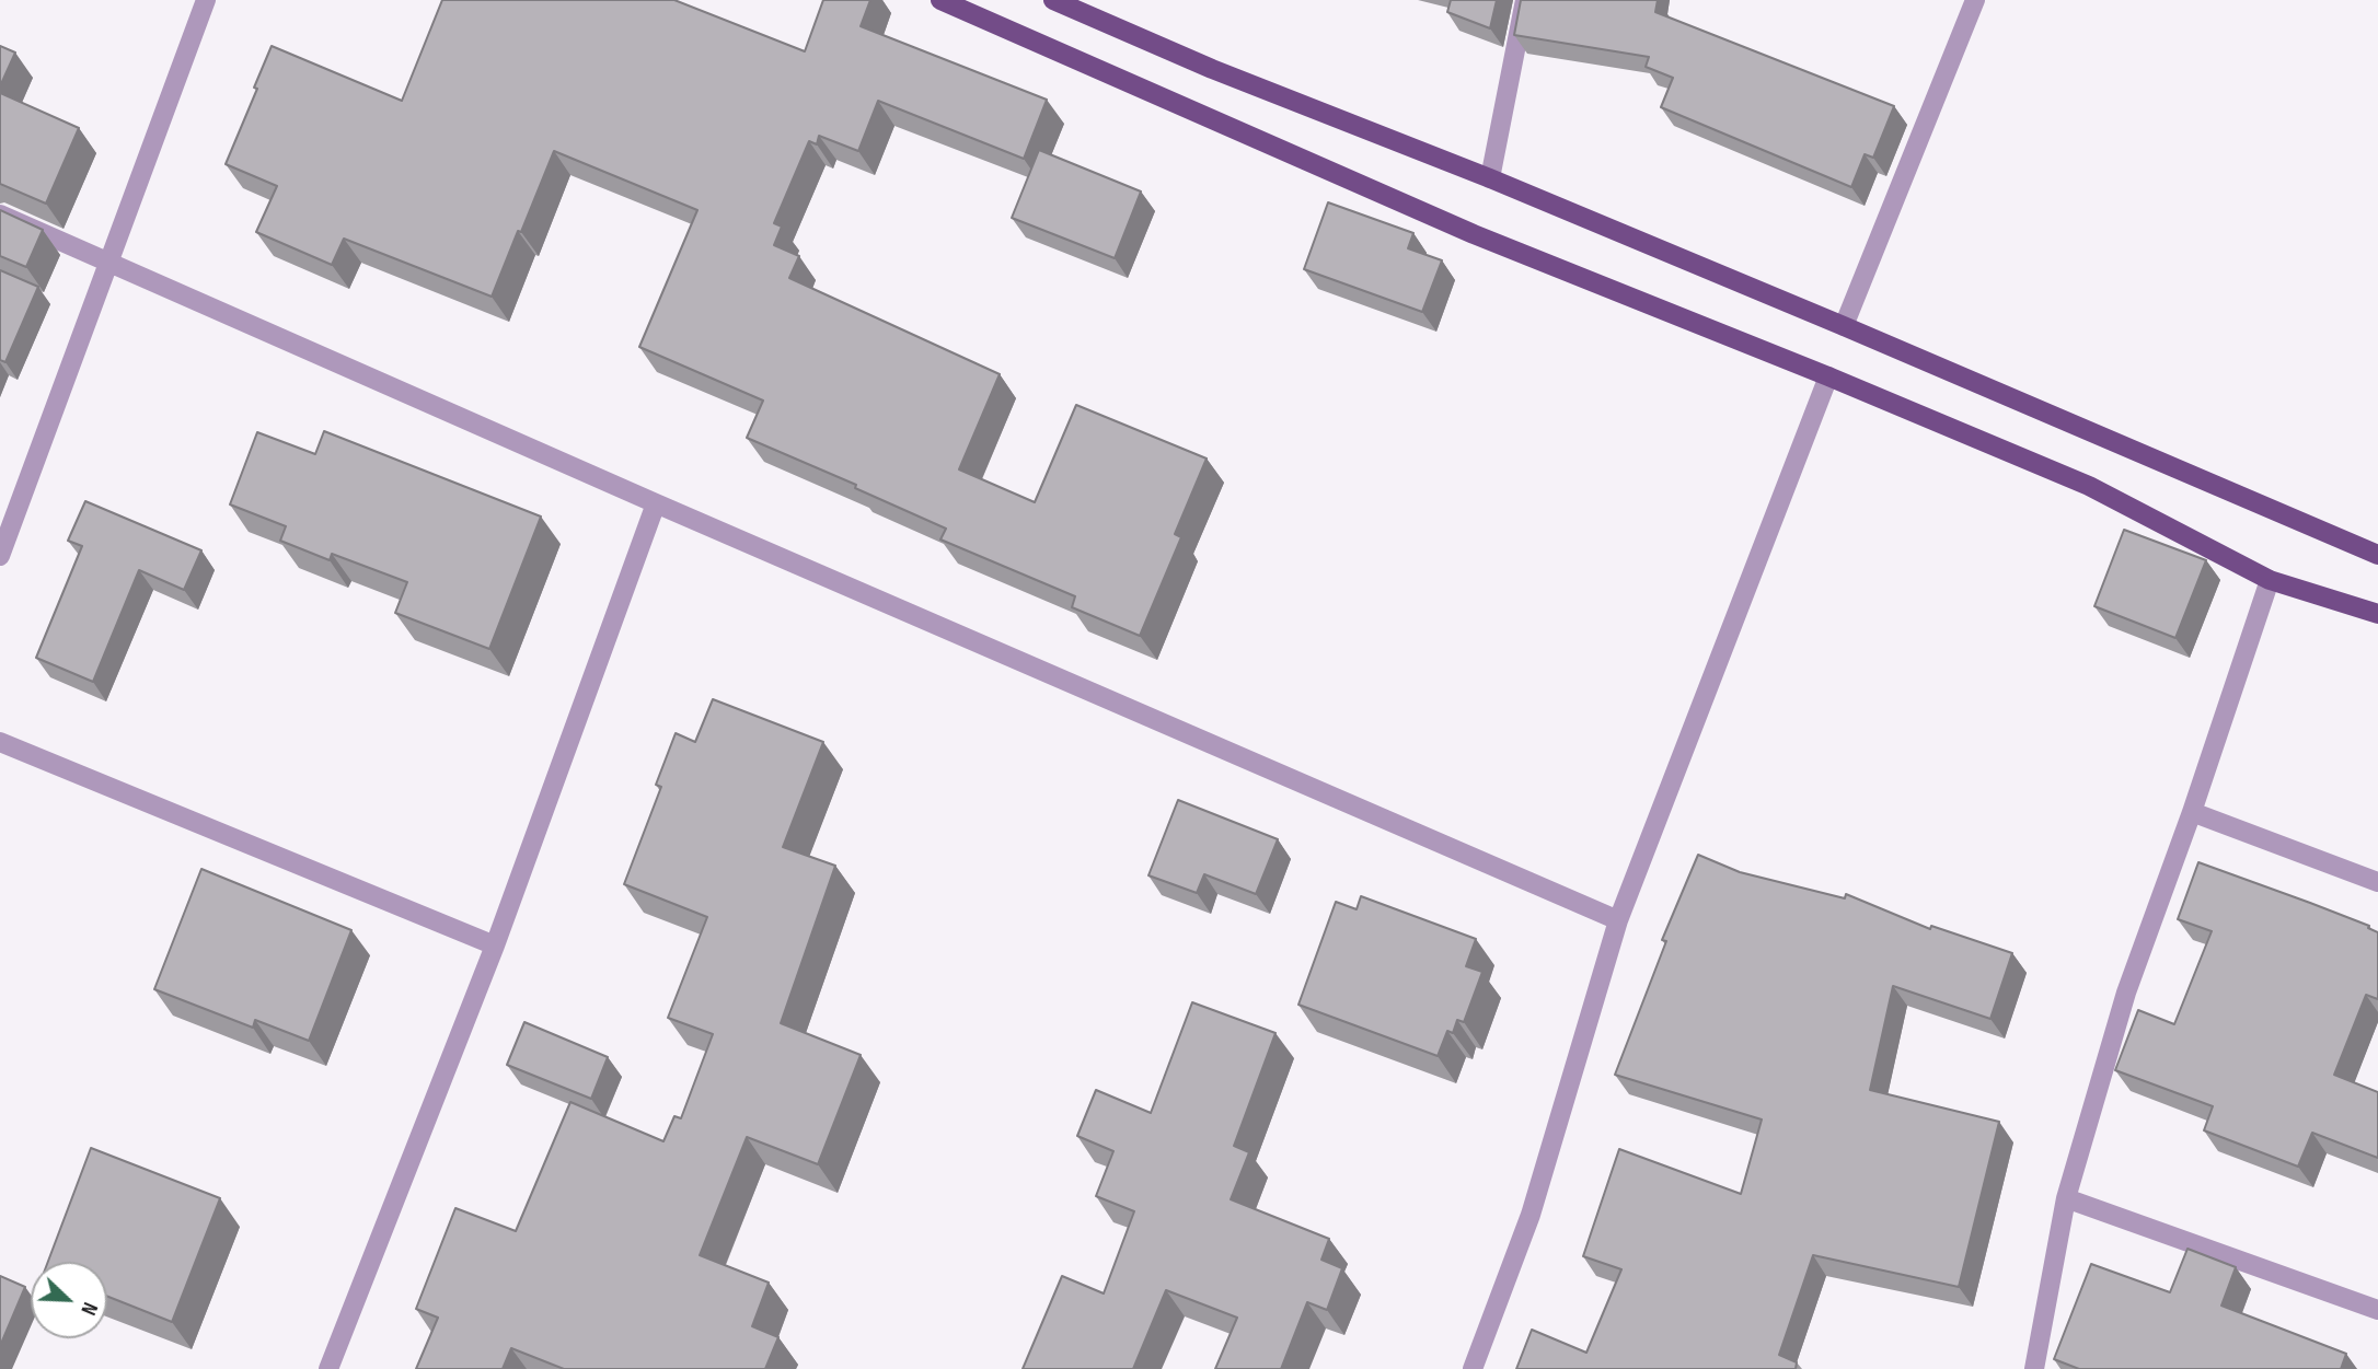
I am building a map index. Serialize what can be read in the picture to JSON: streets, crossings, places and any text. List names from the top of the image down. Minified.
{"north":"bottom right"}
